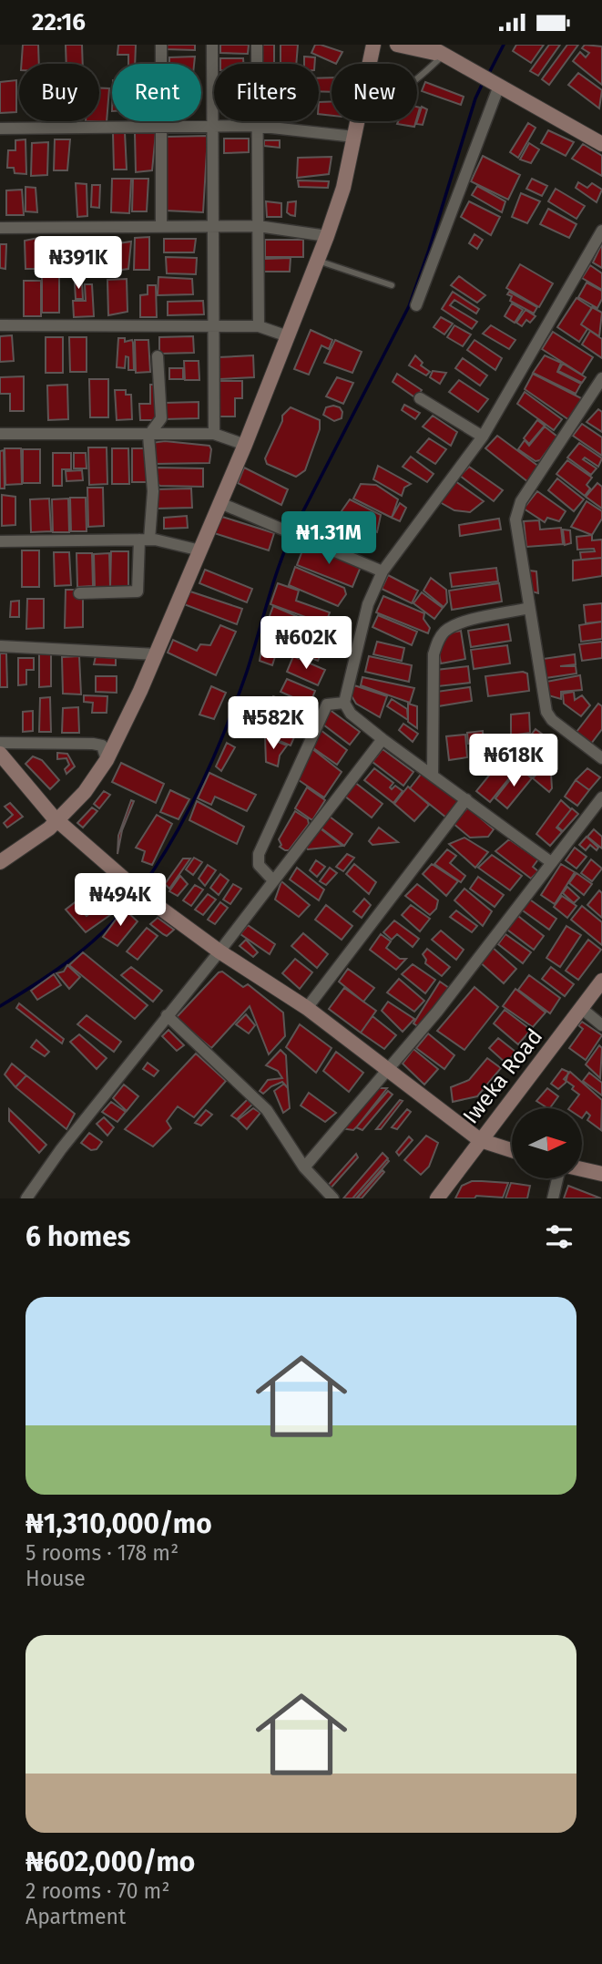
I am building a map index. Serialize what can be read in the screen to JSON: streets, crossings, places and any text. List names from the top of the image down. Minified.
{"streets":{"street":["Iweka Road"]},"north":"right","page":{"status":"22:16","chip":["Buy","Rent","Filters","New"],"price":["₦391K","₦1.31M","₦602K","₦582K","₦618K","₦494K"],"heading":"6 homes","list":[{"name":"₦1,310,000/mo","note":"5 rooms · 178 m² · House"},{"name":"₦602,000/mo","note":"2 rooms · 70 m² · Apartment"}]}}
